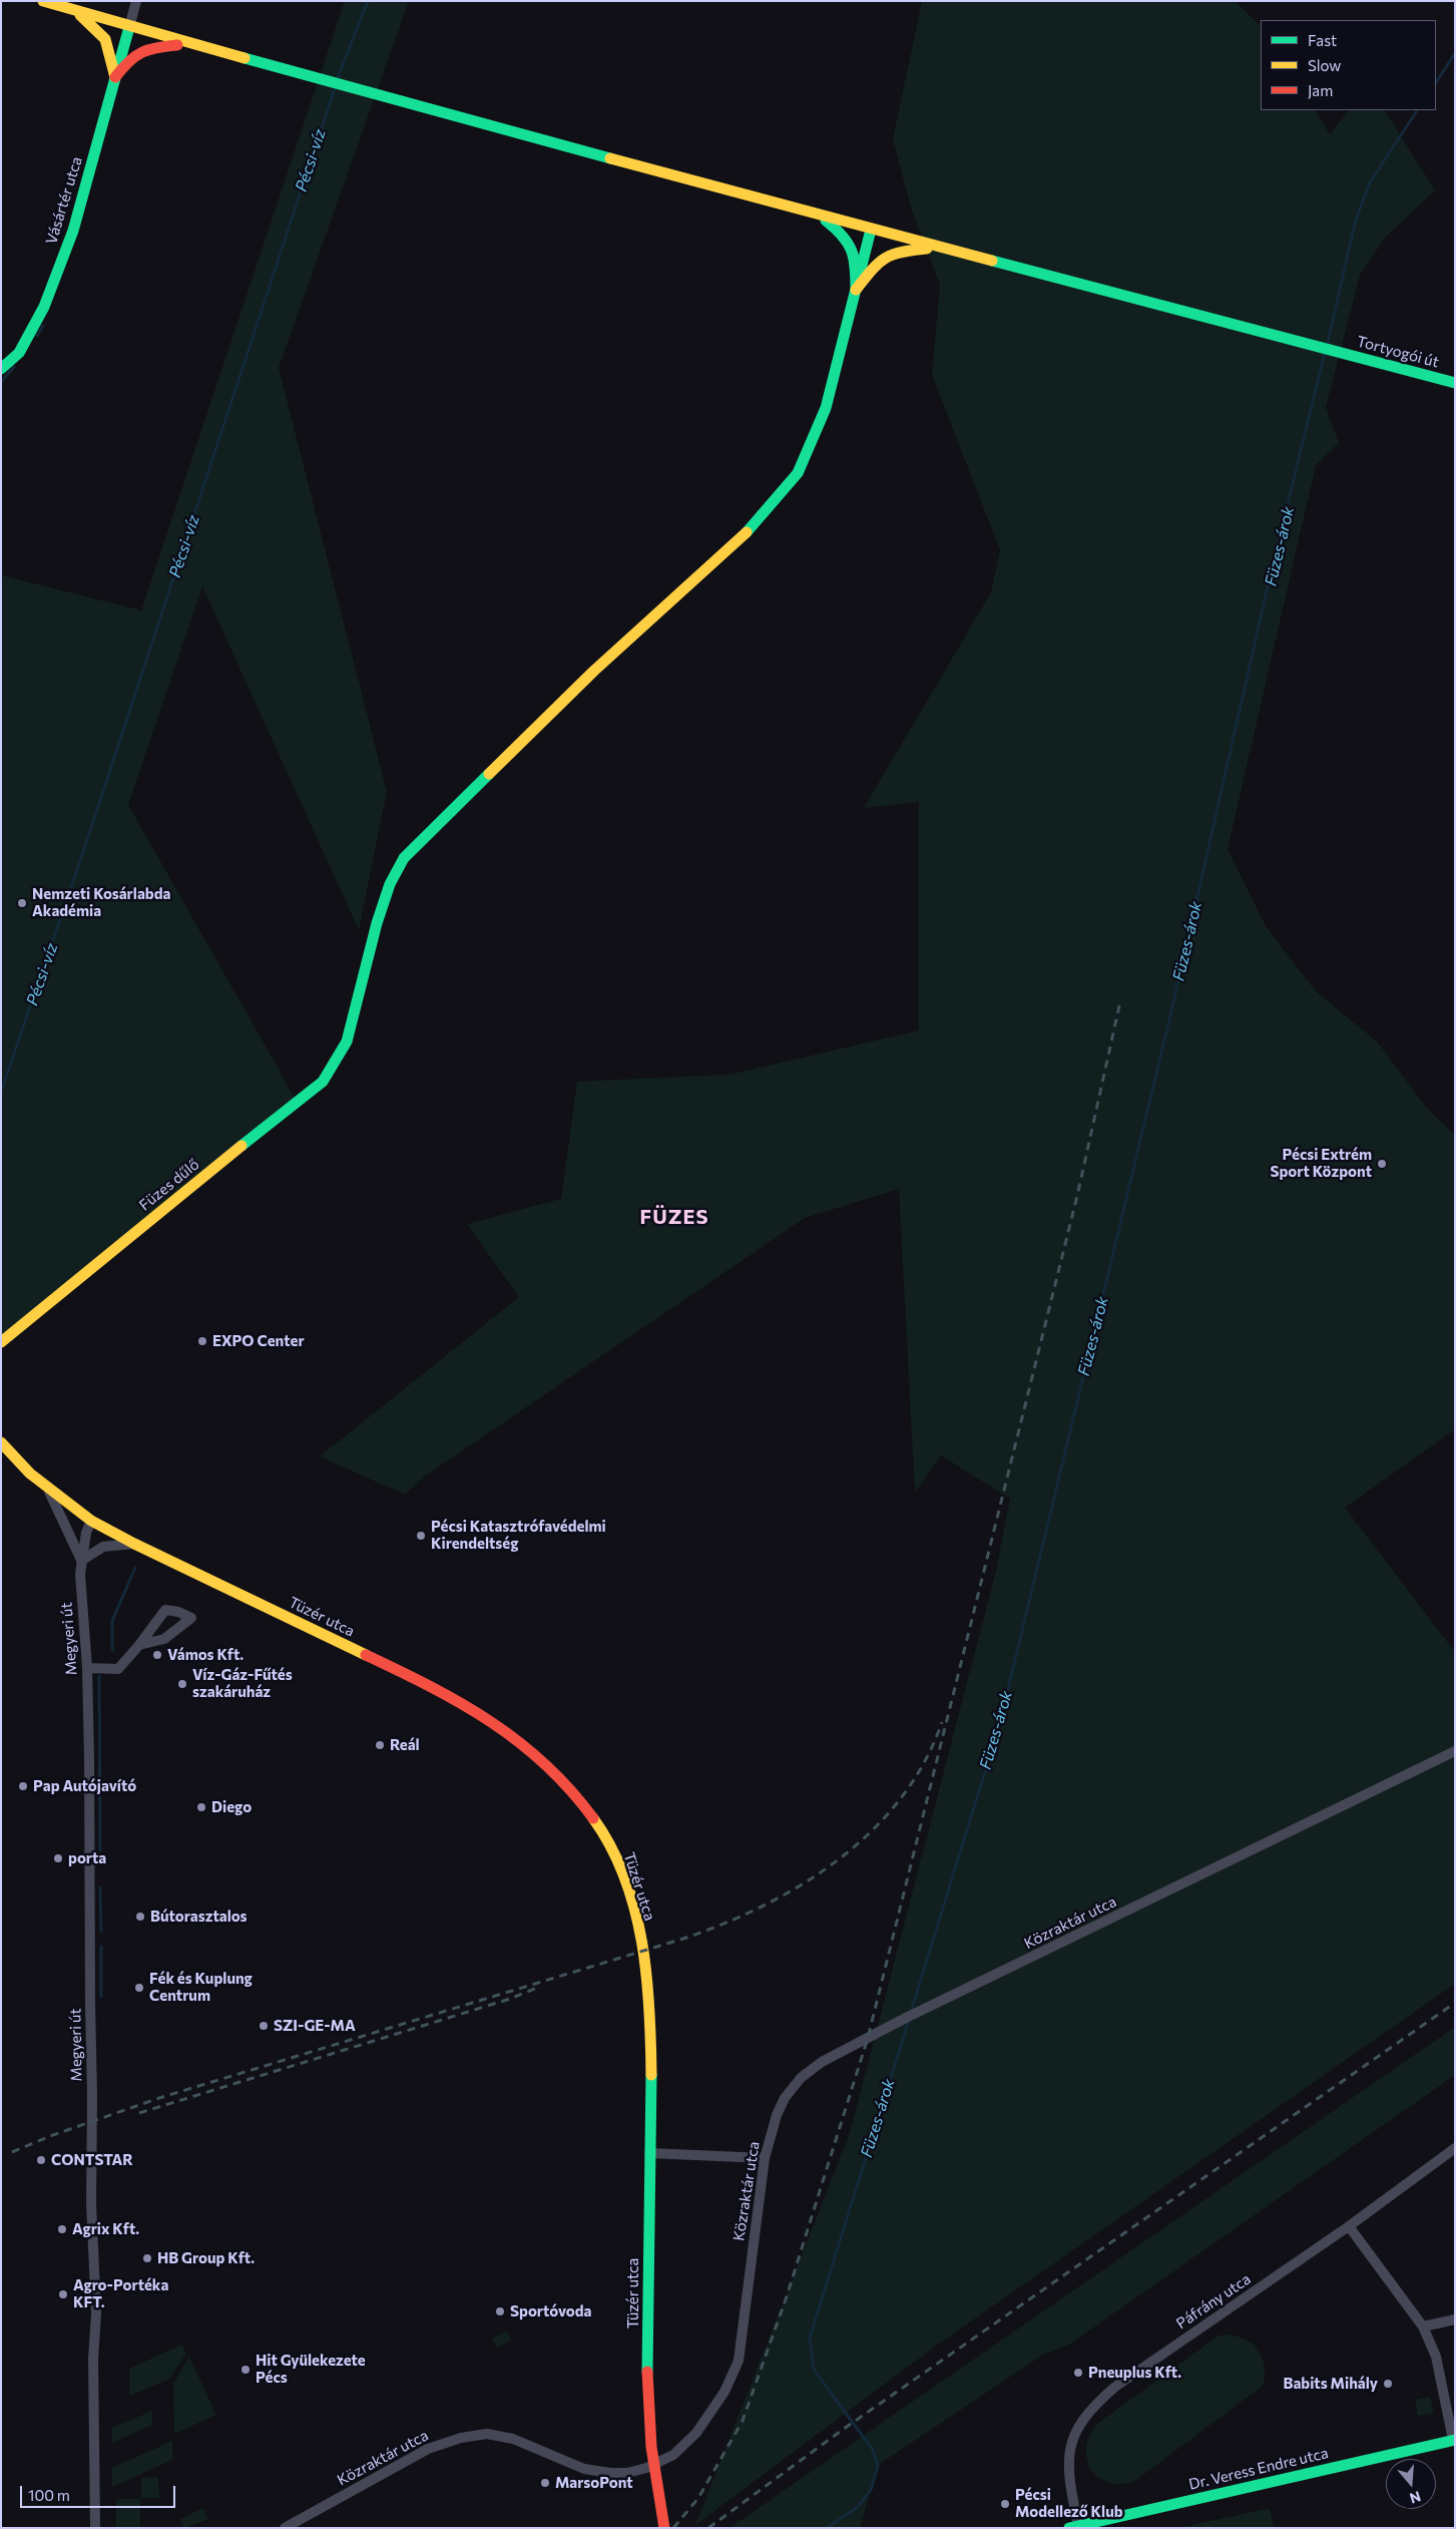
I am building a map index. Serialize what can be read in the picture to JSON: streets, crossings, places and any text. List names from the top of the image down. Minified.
{"streets":{"street":["Vásártér utca","Tortyogói út","Füzes dűlő","Tüzér utca","Megyeri út","Közraktár utca","Páfrány utca","Dr. Veress Endre utca"]},"crossings":[["Vásártér utca","Tortyogói út"],["Tortyogói út","Füzes dűlő"],["Tüzér utca","Megyeri út"],["Páfrány utca","Dr. Veress Endre utca"]],"districts":["FÜZES"],"water":["Pécsi-víz","Füzes-árok"],"places":["Nemzeti Kosárlabda Akadémia","Pécsi Extrém Sport Központ","EXPO Center","Pécsi Katasztrófavédelmi Kirendeltség","Vámos Kft.","Víz-Gáz-Fűtés szakáruház","Reál","Pap Autójavító","Diego","porta","Bútorasztalos","Fék és Kuplung Centrum","SZI-GE-MA","CONTSTAR","Agrix Kft.","HB Group Kft.","Agro-Portéka KFT.","Sportóvoda","Hit Gyülekezete Pécs","Pneuplus Kft.","Babits Mihály","MarsoPont","Pécsi Modellező Klub"],"legend":["Fast","Slow","Jam"],"scale_bar":"100 m","north":"bottom"}
